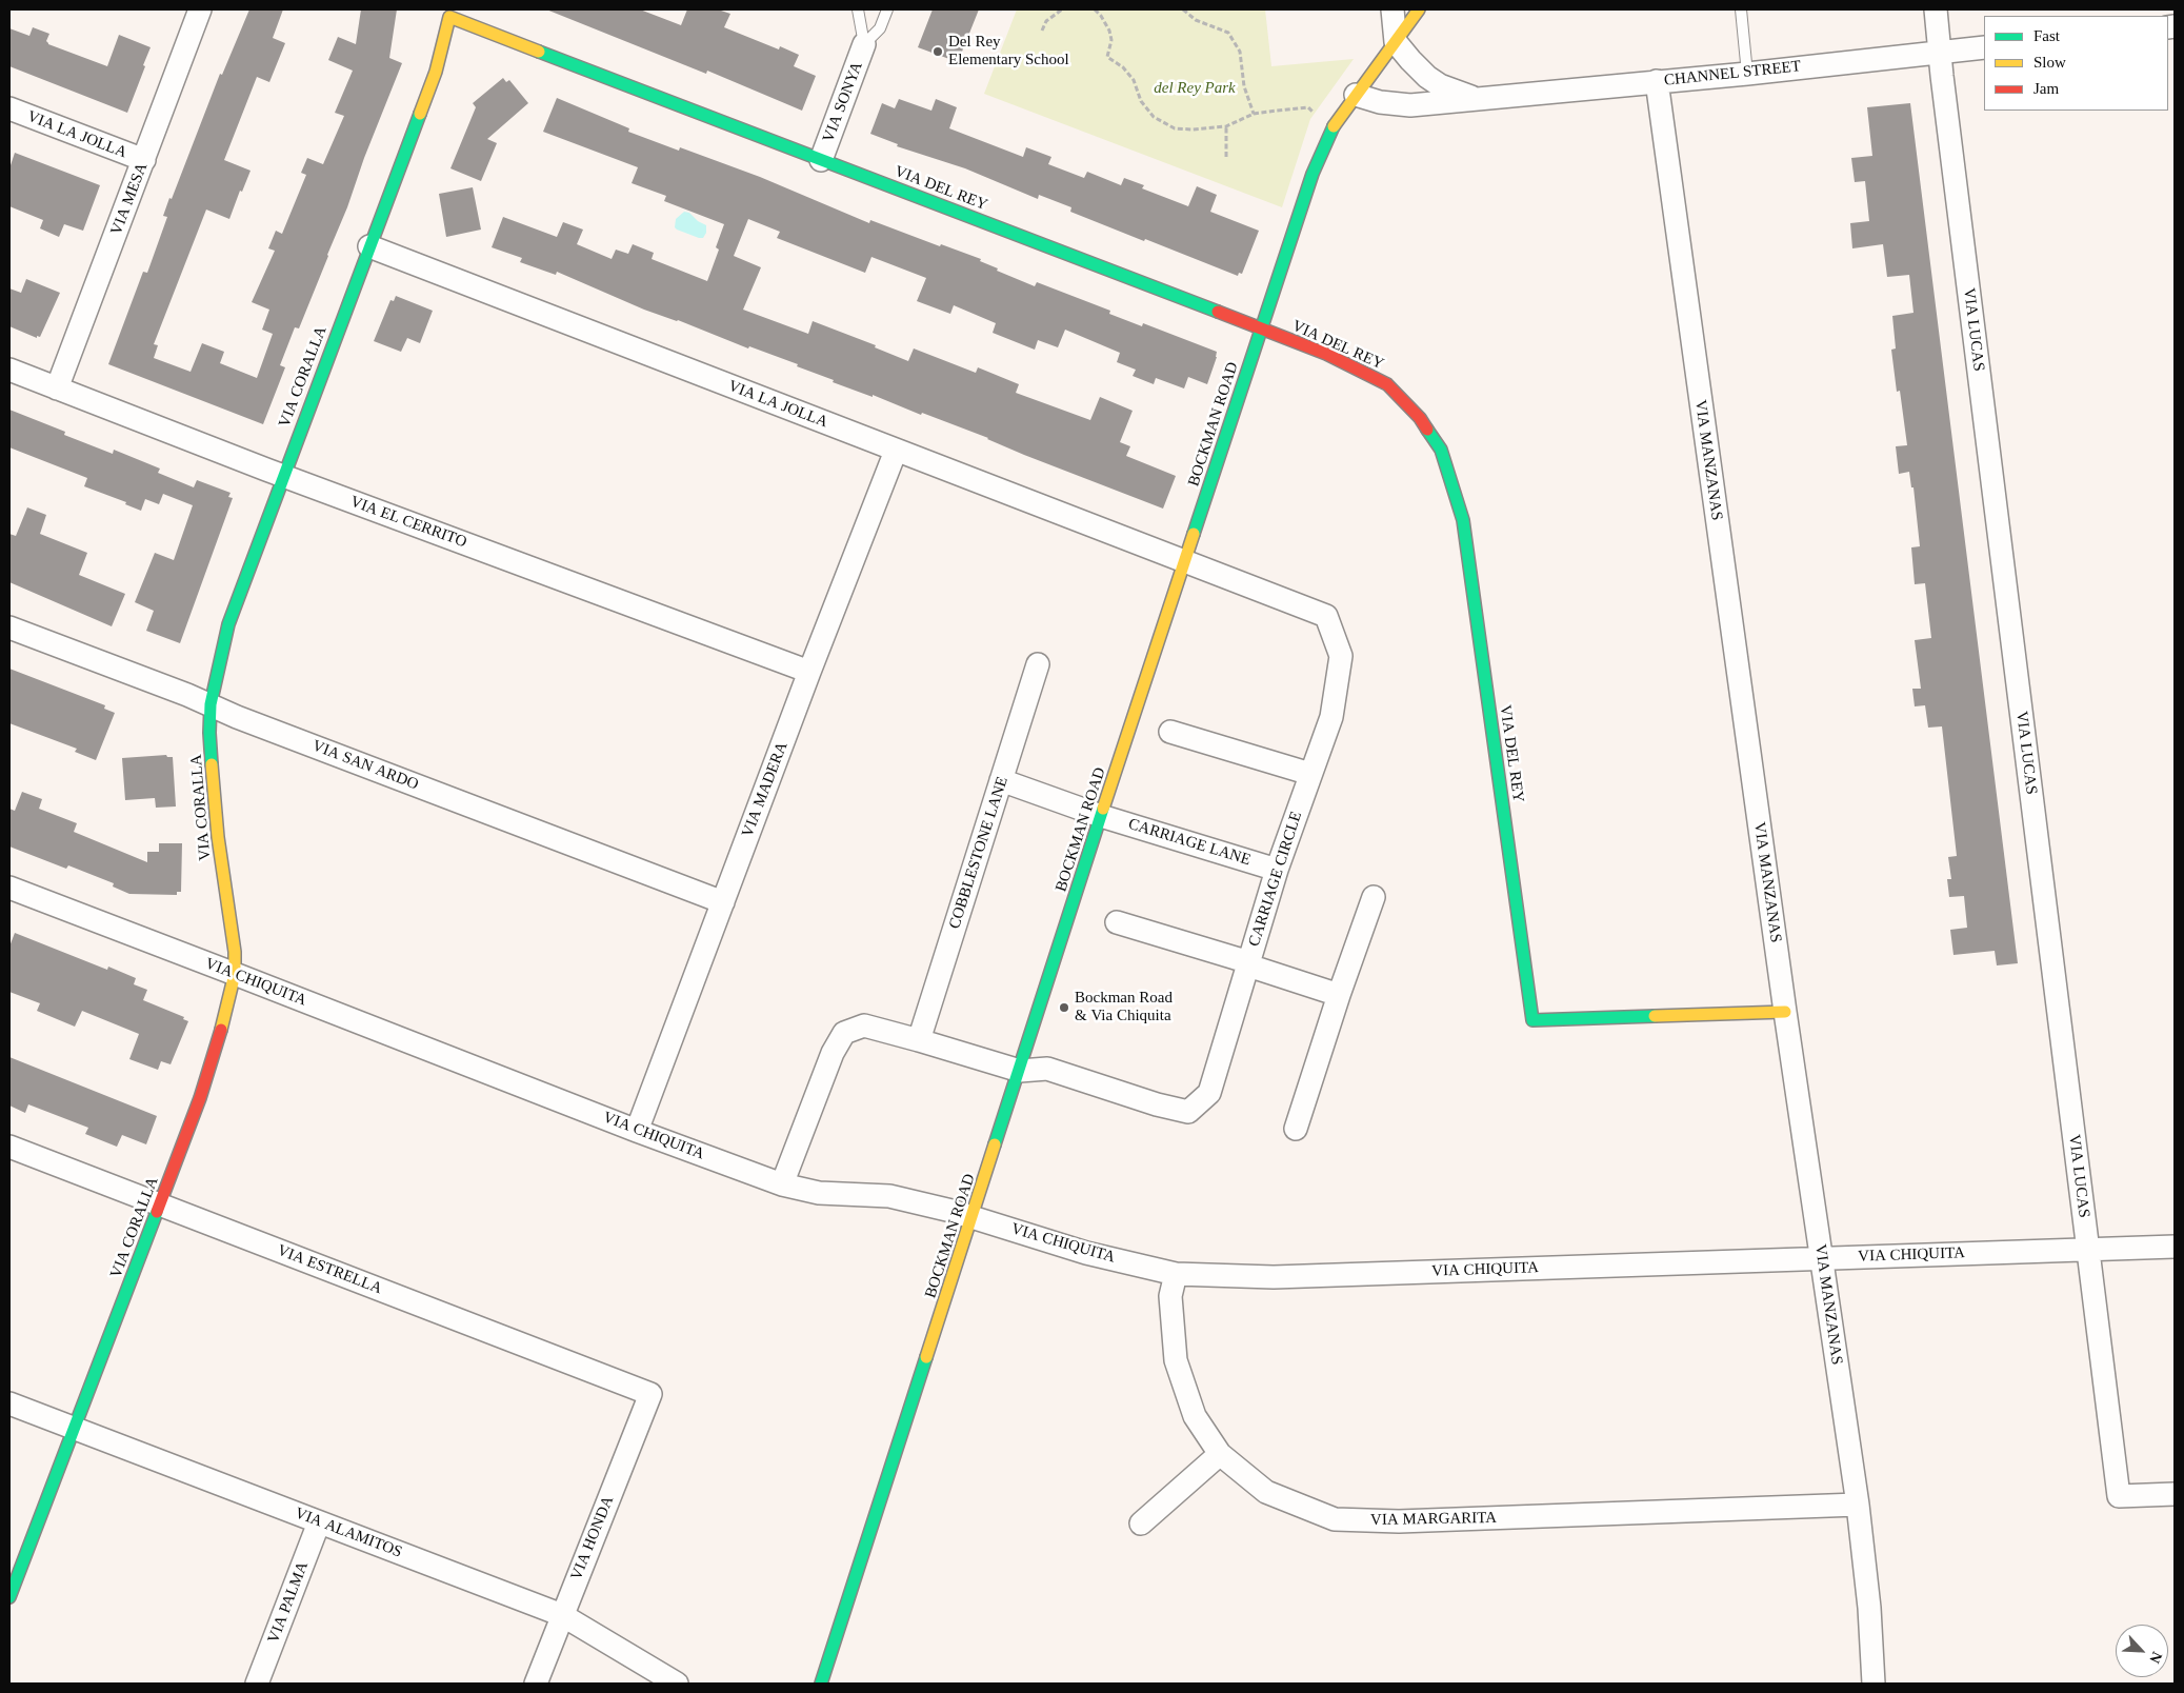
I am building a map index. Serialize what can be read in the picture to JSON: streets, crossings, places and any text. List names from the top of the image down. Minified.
{"streets":{"street":["CHANNEL STREET","VIA SONYA","VIA LA JOLLA","VIA DEL REY","VIA MESA","VIA LUCAS","VIA CORALLA","BOCKMAN ROAD","VIA MANZANAS","VIA EL CERRITO","VIA SAN ARDO","VIA MADERA","CARRIAGE LANE","COBBLESTONE LANE","CARRIAGE CIRCLE","VIA CHIQUITA","VIA ESTRELLA","VIA MARGARITA","VIA ALAMITOS","VIA HONDA","VIA PALMA"]},"crossings":[["CHANNEL STREET","VIA LUCAS"],["CHANNEL STREET","BOCKMAN ROAD"],["CHANNEL STREET","VIA MANZANAS"],["VIA SONYA","VIA DEL REY"],["VIA LA JOLLA","VIA MESA"],["VIA LA JOLLA","VIA CORALLA"],["VIA LA JOLLA","BOCKMAN ROAD"],["VIA LA JOLLA","VIA MADERA"],["VIA LA JOLLA","CARRIAGE CIRCLE"],["VIA DEL REY","VIA CORALLA"],["VIA DEL REY","BOCKMAN ROAD"],["VIA DEL REY","VIA MANZANAS"],["VIA MESA","VIA EL CERRITO"],["VIA LUCAS","VIA CHIQUITA"],["VIA CORALLA","VIA EL CERRITO"],["VIA CORALLA","VIA SAN ARDO"],["VIA CORALLA","VIA CHIQUITA"],["VIA CORALLA","VIA ESTRELLA"],["VIA CORALLA","VIA ALAMITOS"],["BOCKMAN ROAD","CARRIAGE LANE"],["BOCKMAN ROAD","CARRIAGE CIRCLE"],["BOCKMAN ROAD","VIA CHIQUITA"],["VIA MANZANAS","VIA CHIQUITA"],["VIA MANZANAS","VIA MARGARITA"],["VIA EL CERRITO","VIA MADERA"],["VIA SAN ARDO","VIA MADERA"],["VIA MADERA","VIA CHIQUITA"],["CARRIAGE LANE","COBBLESTONE LANE"],["CARRIAGE LANE","CARRIAGE CIRCLE"],["VIA CHIQUITA","VIA MARGARITA"],["VIA ESTRELLA","VIA HONDA"],["VIA ALAMITOS","VIA HONDA"],["VIA ALAMITOS","VIA PALMA"]],"parks":["del Rey Park"],"places":["Del Rey Elementary School","Bockman Road & Via Chiquita"],"legend":["Fast","Slow","Jam"],"north":"bottom right"}
